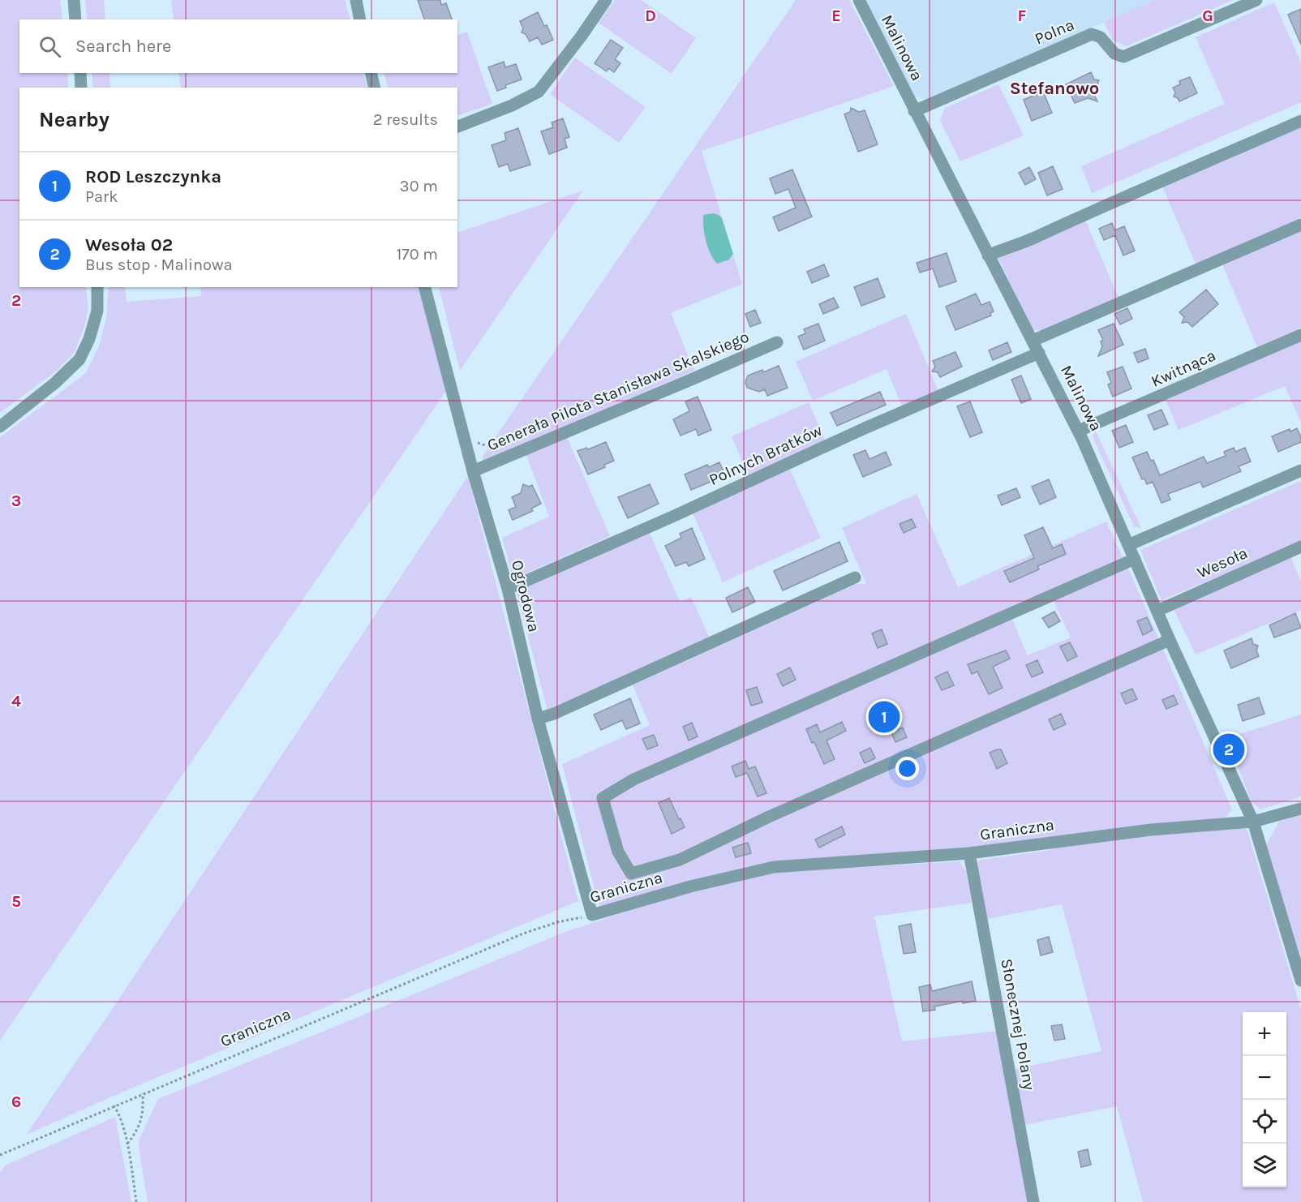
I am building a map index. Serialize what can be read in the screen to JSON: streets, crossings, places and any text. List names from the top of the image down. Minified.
{"streets":{"street":["Polna","Malinowa","Kwitnąca","Generała Pilota Stanisława Skalskiego","Polnych Bratków","Wesoła","Ogrodowa","Graniczna","Słonecznej Polany"]},"crossings":[["Polna","Malinowa"],["Malinowa","Kwitnąca"],["Malinowa","Polnych Bratków"],["Malinowa","Wesoła"],["Malinowa","Graniczna"],["Generała Pilota Stanisława Skalskiego","Ogrodowa"],["Polnych Bratków","Ogrodowa"],["Ogrodowa","Graniczna"],["Graniczna","Słonecznej Polany"]],"districts":["Stefanowo"],"page":{"search":"Search here","heading":["Nearby","2 results"],"list":[{"mark":"1","name":"ROD Leszczynka","note":"Park","value":"30 m"},{"mark":"2","name":"Wesoła 02","note":"Bus stop · Malinowa","value":"170 m"}],"pins":["1","2"],"map_buttons":["+","−"]},"grid":{"columns":["D","E","F","G"],"rows":["2","3","4","5","6"]}}
